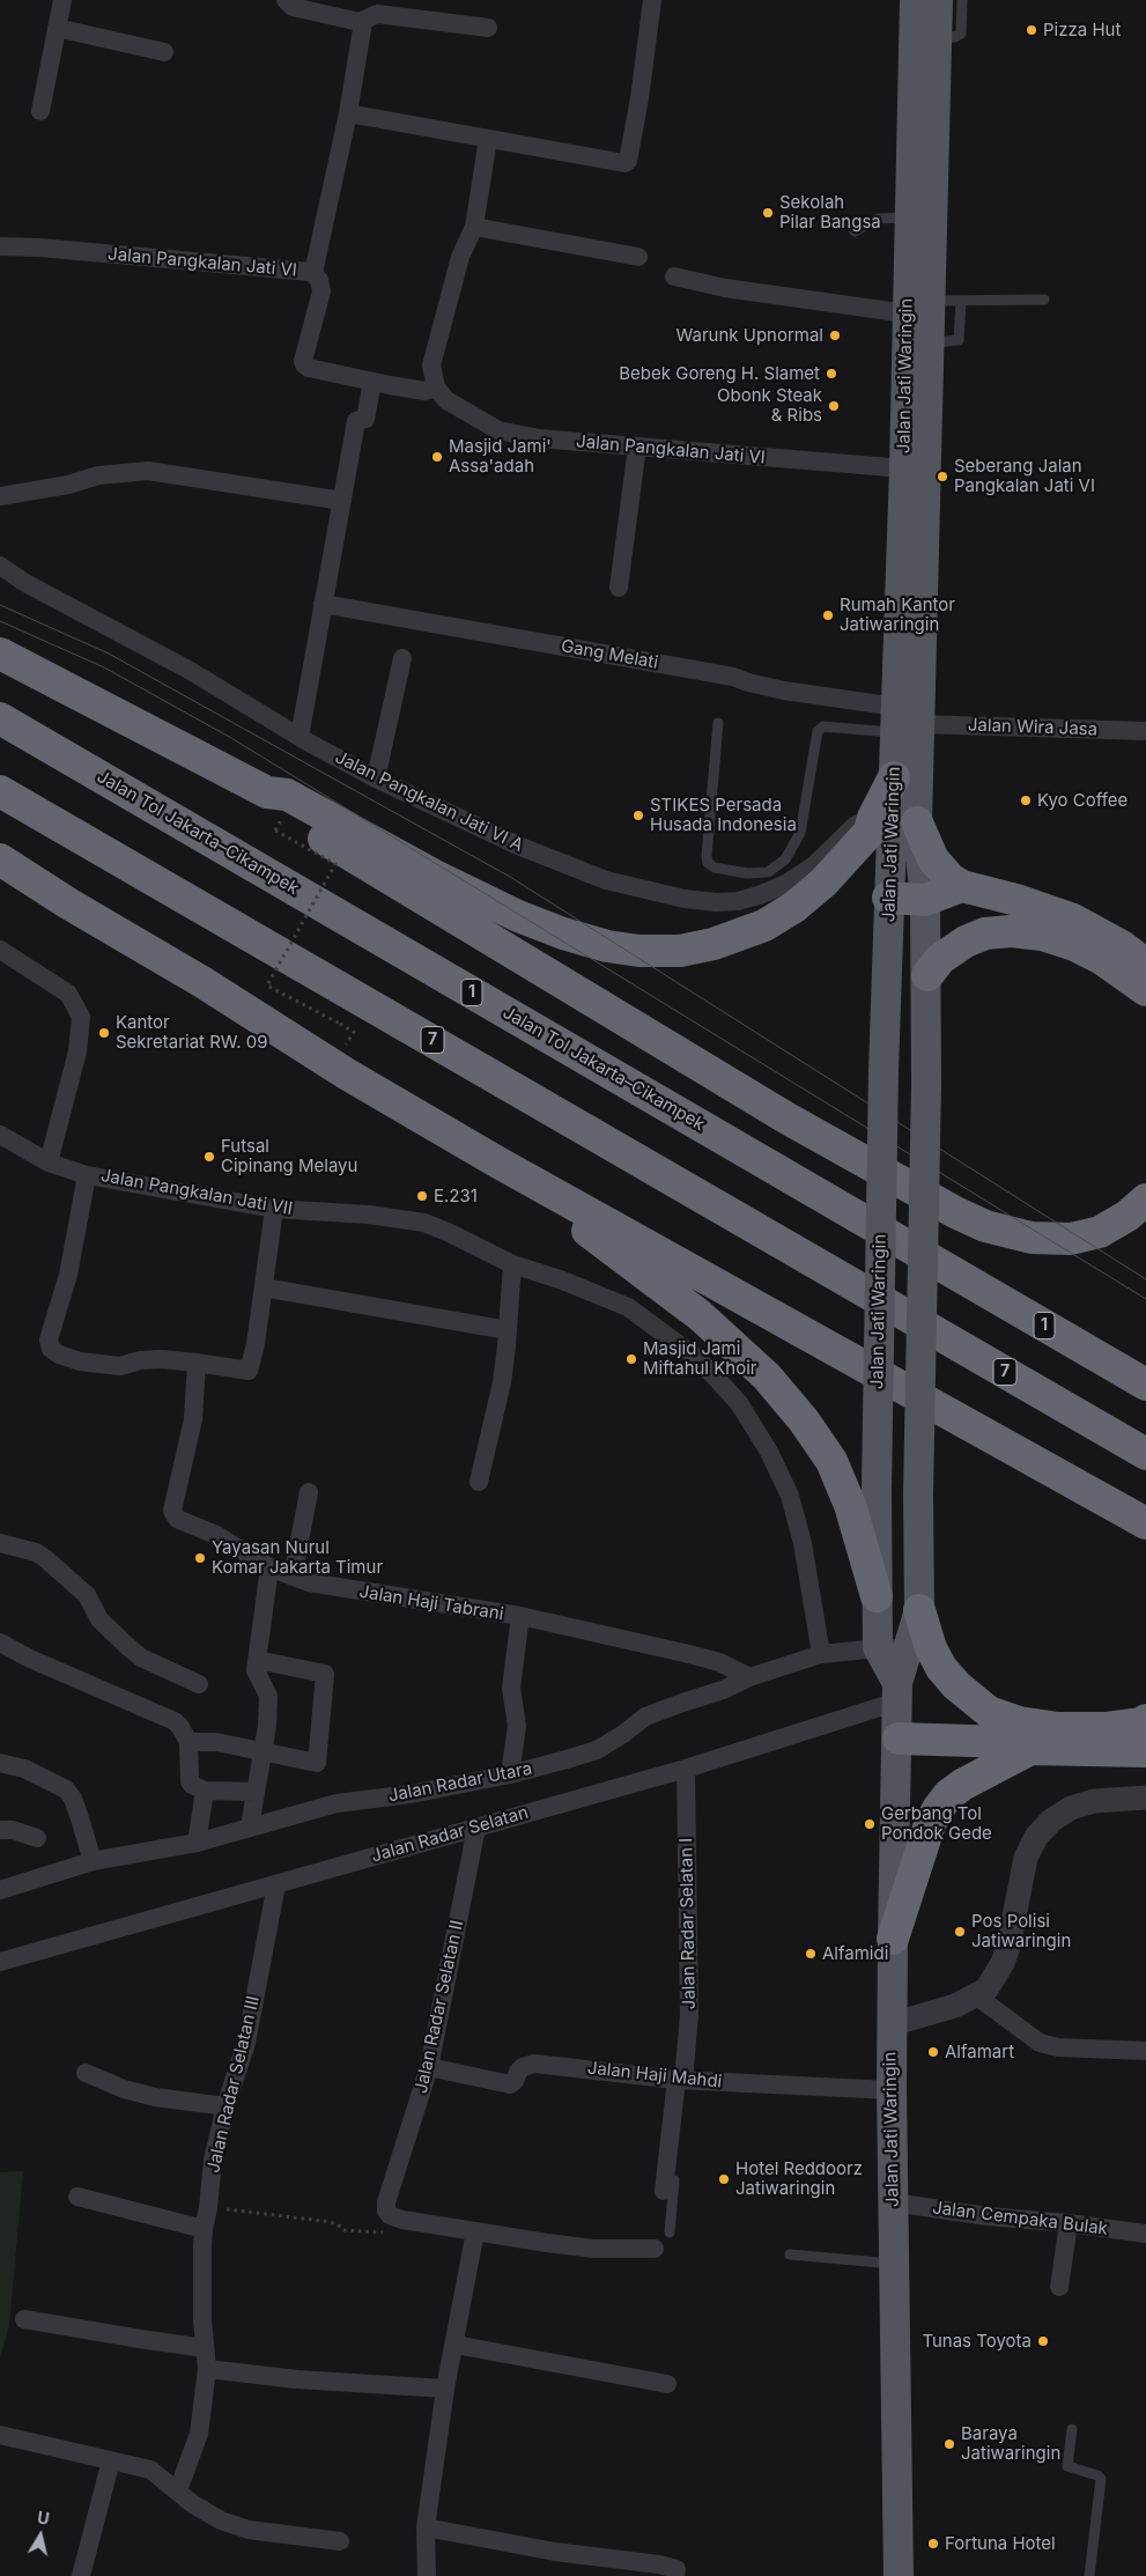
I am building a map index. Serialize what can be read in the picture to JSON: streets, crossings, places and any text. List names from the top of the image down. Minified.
{"streets":{"highway":["Jalan Tol Jakarta–Cikampek","1","7"],"main road":["Jalan Jati Waringin"],"street":["Jalan Pangkalan Jati VI","Gang Melati","Jalan Wira Jasa","Jalan Pangkalan Jati VI A","Jalan Pangkalan Jati VII","Jalan Haji Tabrani","Jalan Radar Utara","Jalan Radar Selatan","Jalan Radar Selatan I","Jalan Radar Selatan II","Jalan Haji Mahdi","Jalan Radar Selatan III","Jalan Cempaka Bulak"]},"crossings":[["Jalan Pangkalan Jati VI","Jalan Jati Waringin"],["Jalan Jati Waringin","Gang Melati"],["Jalan Jati Waringin","Jalan Wira Jasa"],["Jalan Jati Waringin","Jalan Radar Utara"],["Jalan Jati Waringin","Jalan Radar Selatan"],["Jalan Jati Waringin","Jalan Haji Mahdi"],["Jalan Jati Waringin","Jalan Cempaka Bulak"],["Gang Melati","Jalan Wira Jasa"],["Jalan Pangkalan Jati VII","Jalan Radar Utara"],["Jalan Haji Tabrani","Jalan Radar Utara"],["Jalan Radar Selatan","Jalan Radar Selatan I"],["Jalan Radar Selatan","Jalan Radar Selatan II"],["Jalan Radar Selatan","Jalan Radar Selatan III"],["Jalan Radar Selatan I","Jalan Haji Mahdi"],["Jalan Radar Selatan II","Jalan Haji Mahdi"]],"places":["Pizza Hut","Sekolah Pilar Bangsa","Warunk Upnormal","Bebek Goreng H. Slamet","Obonk Steak & Ribs","Masjid Jami' Assa'adah","Seberang Jalan Pangkalan Jati VI","Rumah Kantor Jatiwaringin","Kyo Coffee","STIKES Persada Husada Indonesia","Kantor Sekretariat RW. 09","Futsal Cipinang Melayu","E.231","Masjid Jami Miftahul Khoir","Yayasan Nurul Komar Jakarta Timur","Gerbang Tol Pondok Gede","Pos Polisi Jatiwaringin","Alfamidi","Alfamart","Hotel Reddoorz Jatiwaringin","Tunas Toyota","Baraya Jatiwaringin","Fortuna Hotel"],"north":"top"}
